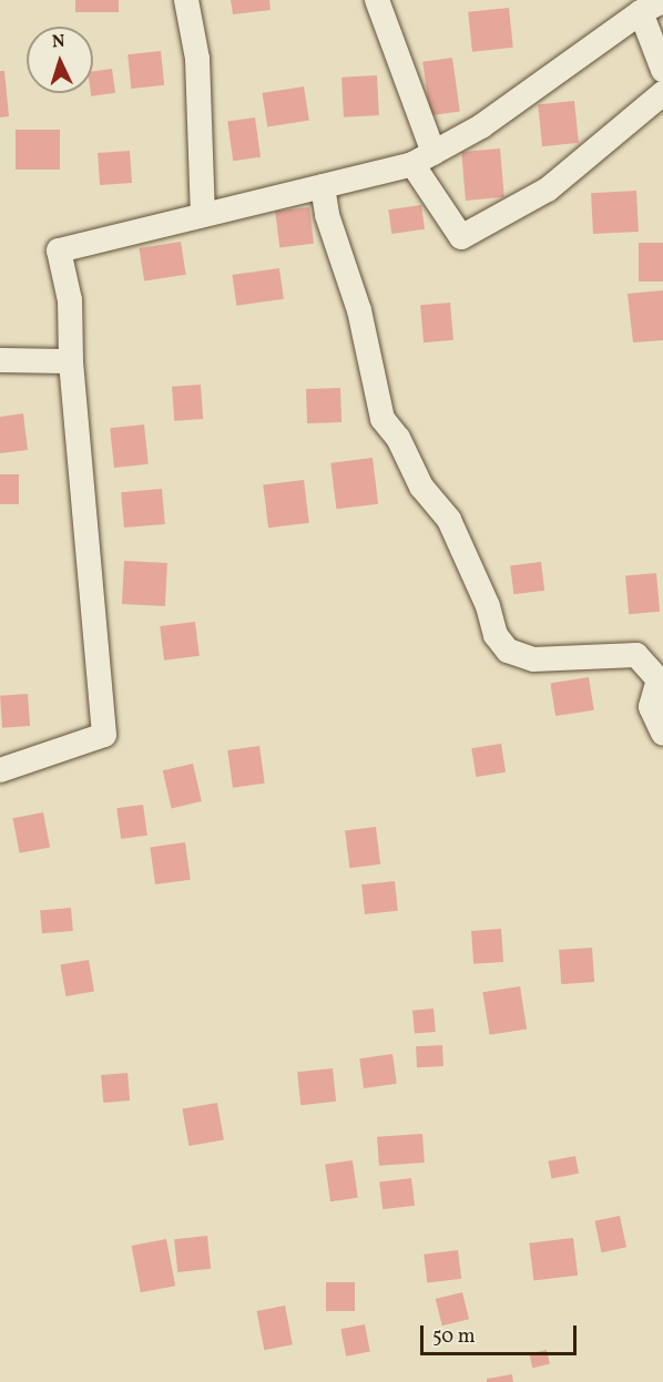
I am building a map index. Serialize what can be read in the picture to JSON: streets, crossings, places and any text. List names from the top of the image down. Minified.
{"scale_bar":"50 m","north":"top"}
